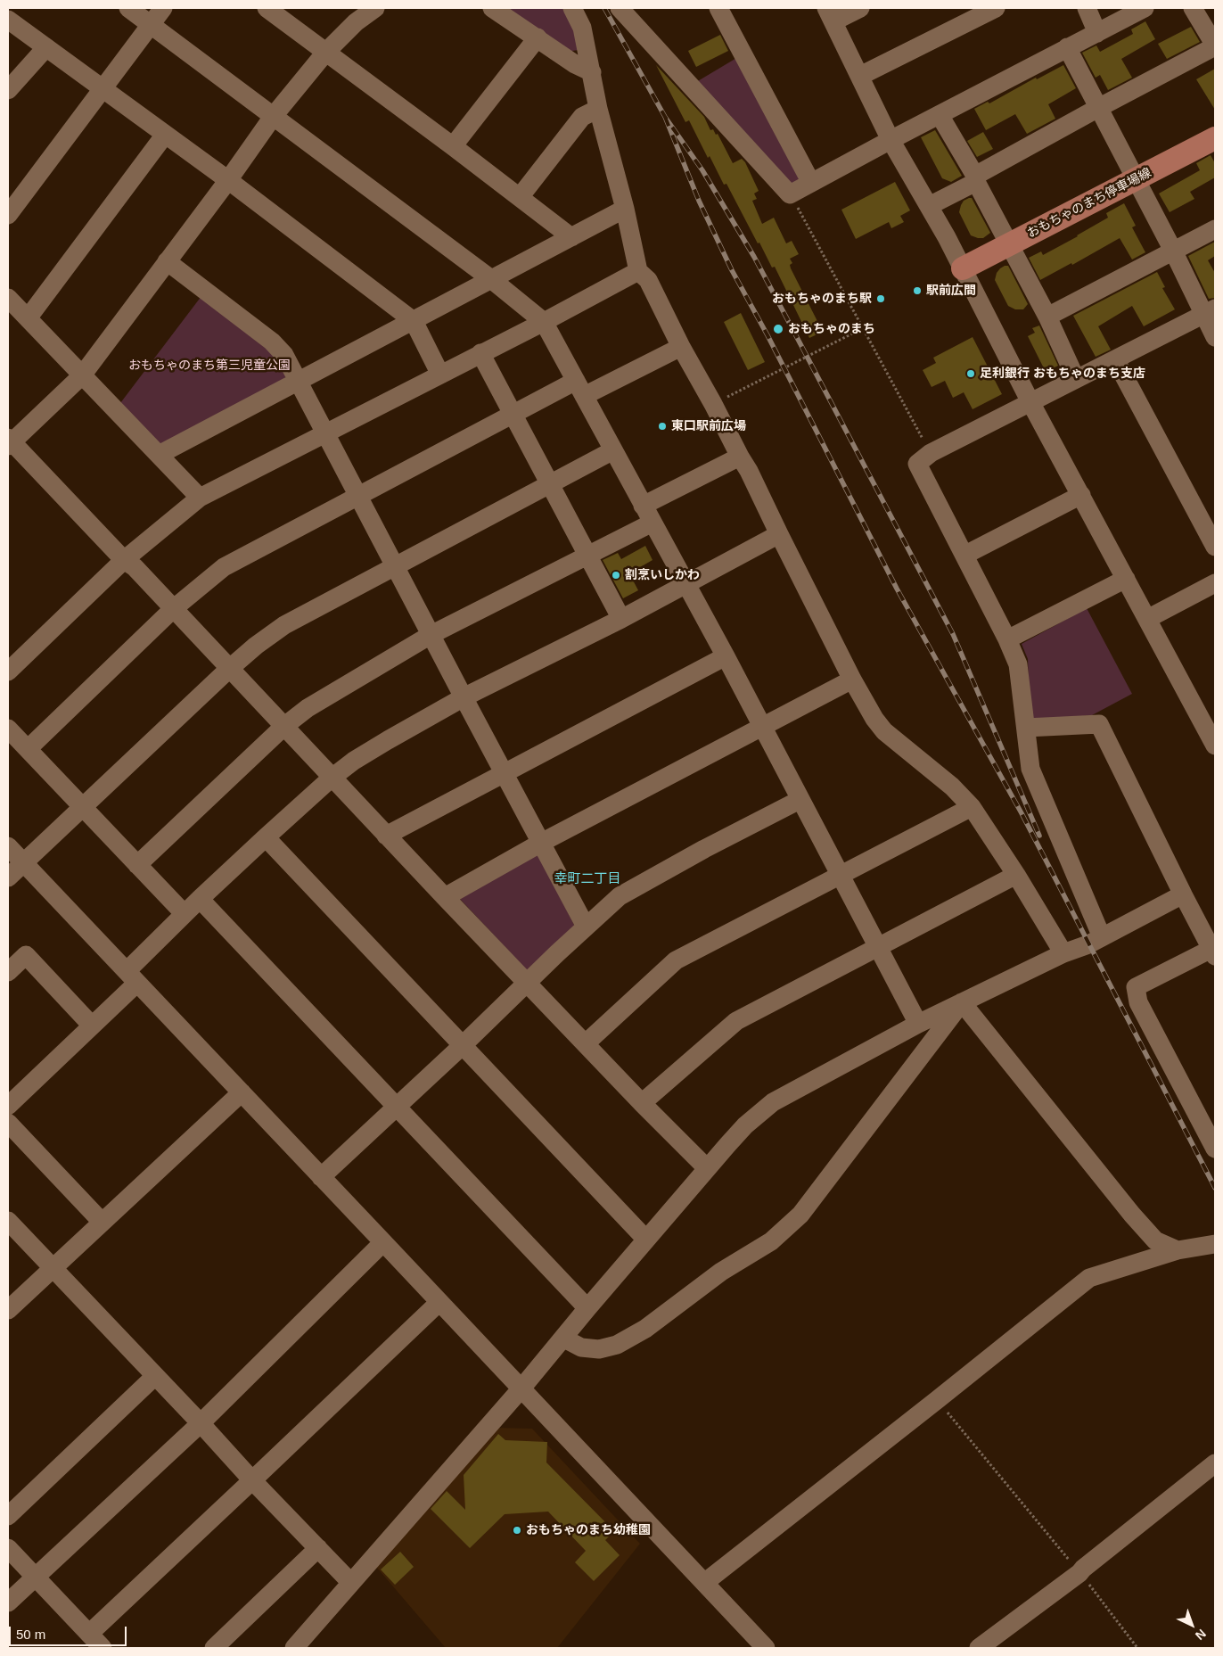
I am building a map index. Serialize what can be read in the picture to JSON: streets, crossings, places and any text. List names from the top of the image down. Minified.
{"streets":{"main road":["おもちゃのまち停車場線"]},"districts":["幸町二丁目"],"parks":["おもちゃのまち第三児童公園"],"places":["駅前広間","おもちゃのまち駅","おもちゃのまち","足利銀行 おもちゃのまち支店","東口駅前広場","割烹いしかわ","おもちゃのまち幼稚園"],"scale_bar":"50 m","north":"bottom right"}
